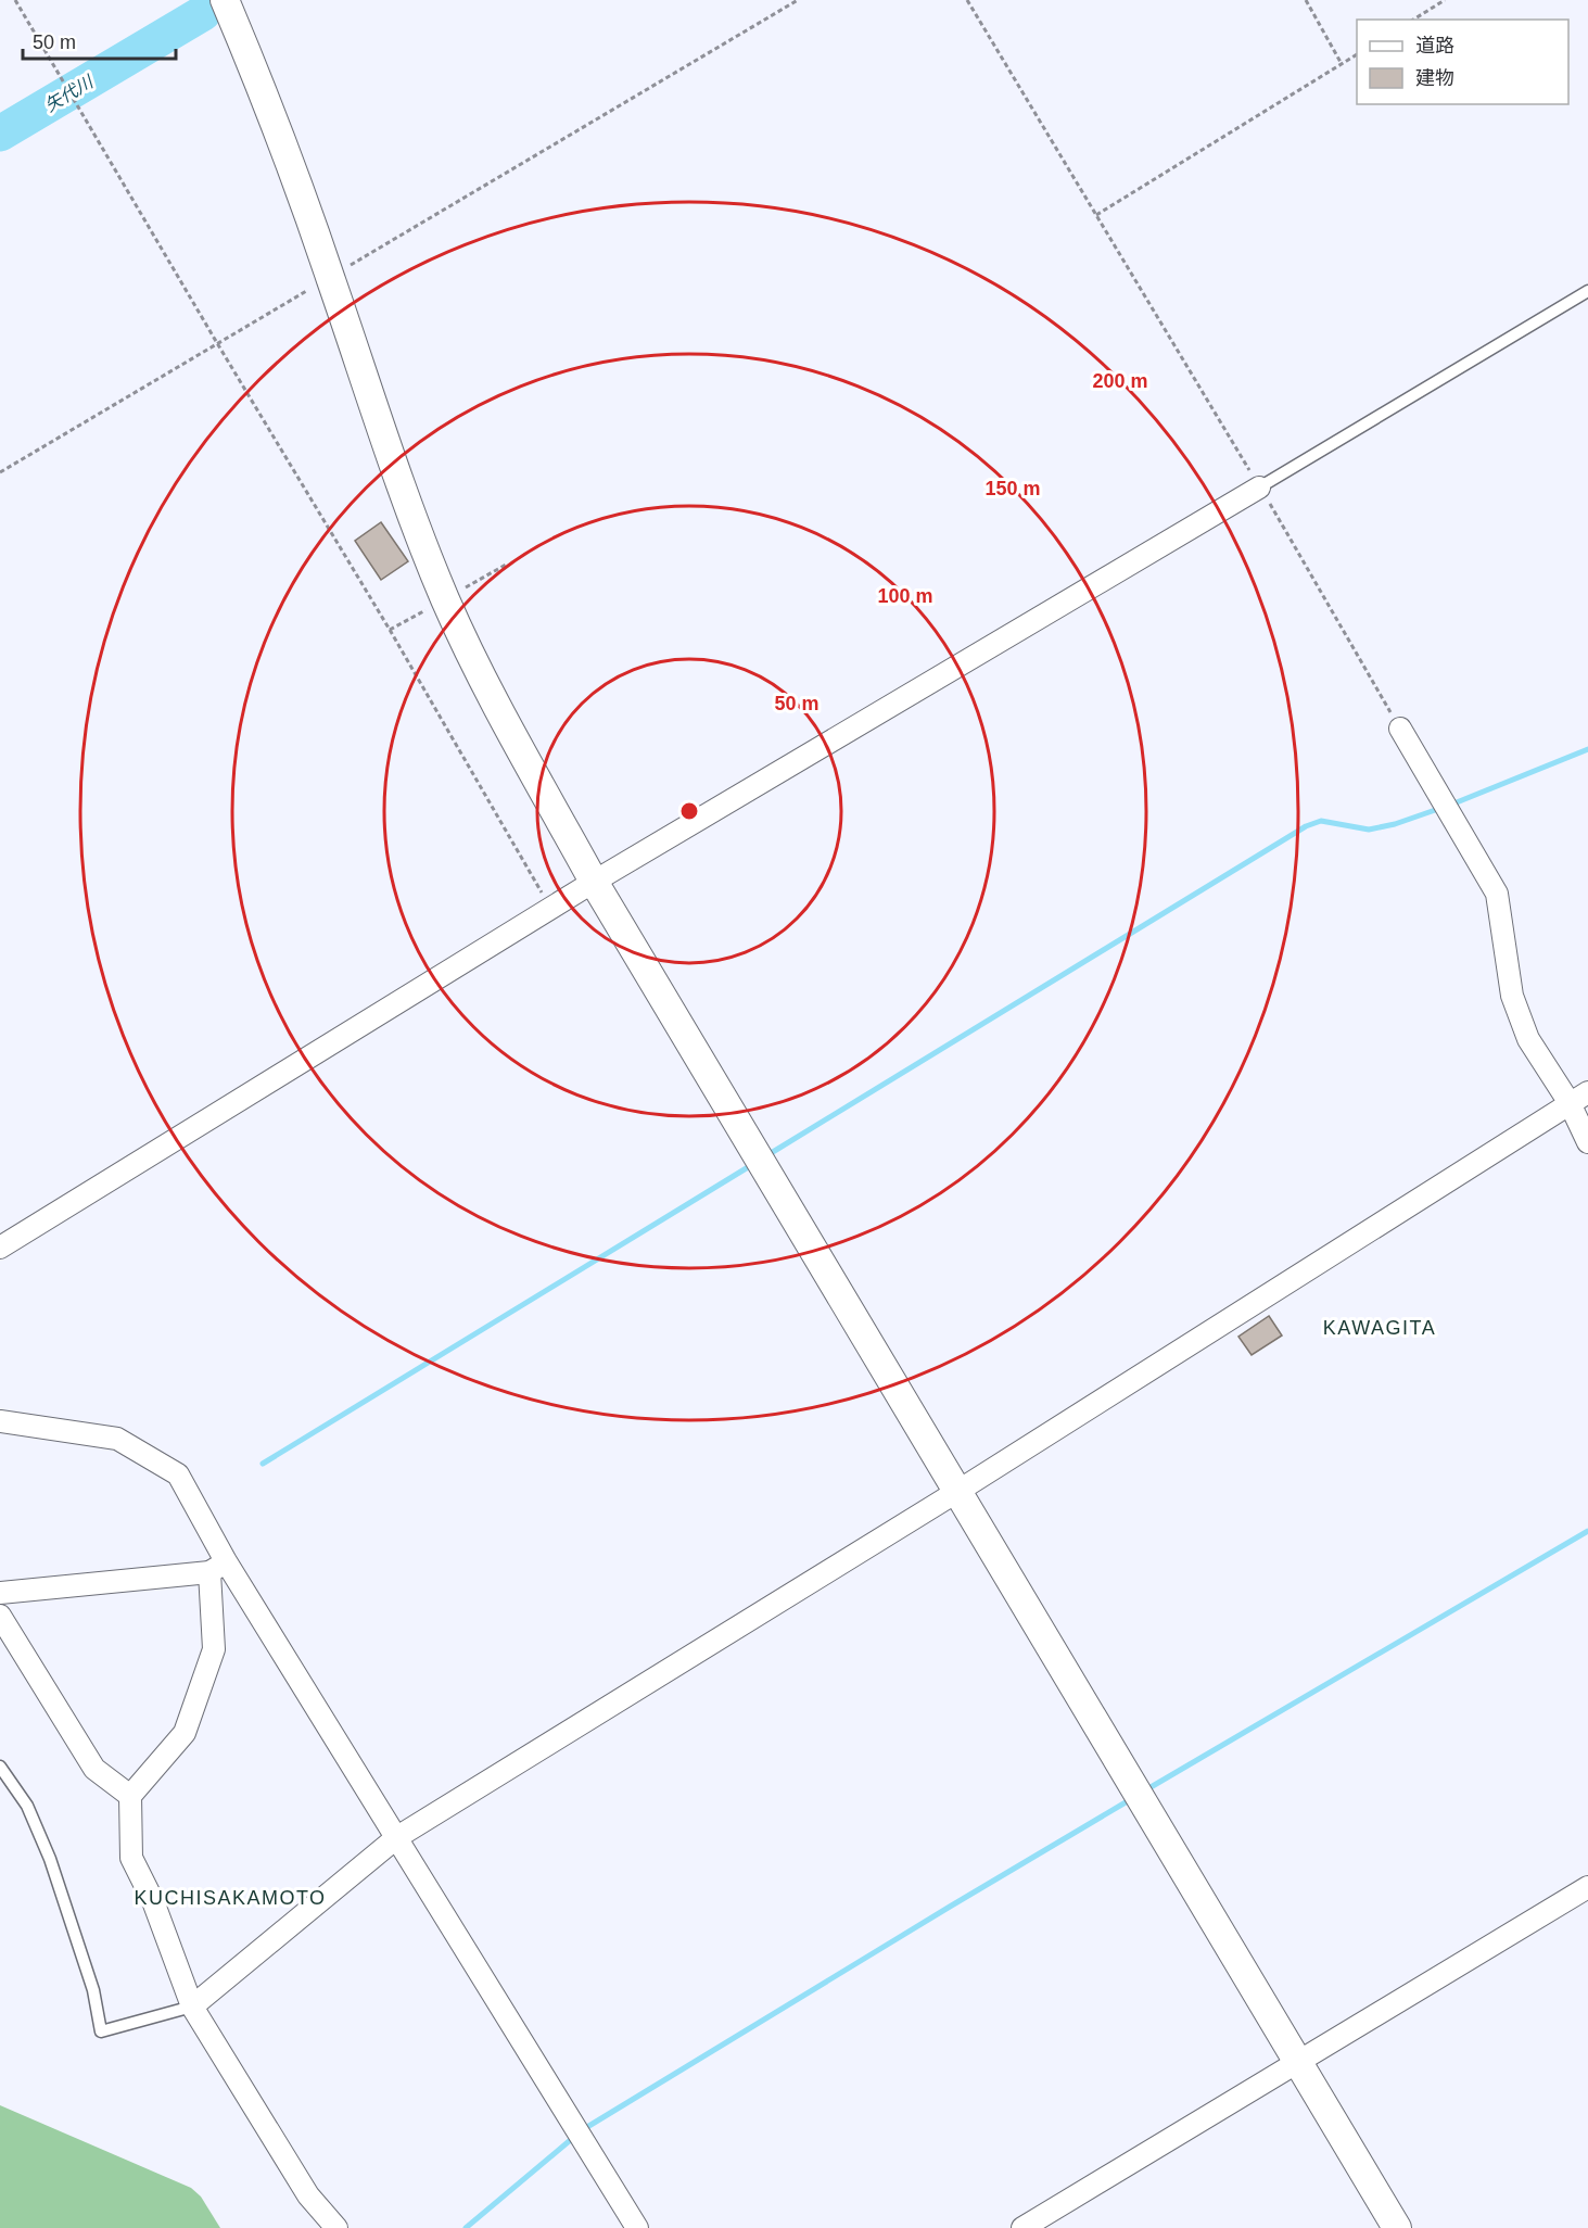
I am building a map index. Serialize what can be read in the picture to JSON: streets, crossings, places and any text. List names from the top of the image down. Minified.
{"districts":["KAWAGITA","KUCHISAKAMOTO"],"water":["矢代川"],"legend":["道路","建物"],"scale_bar":"50 m","rings":["200 m","150 m","100 m","50 m"]}
